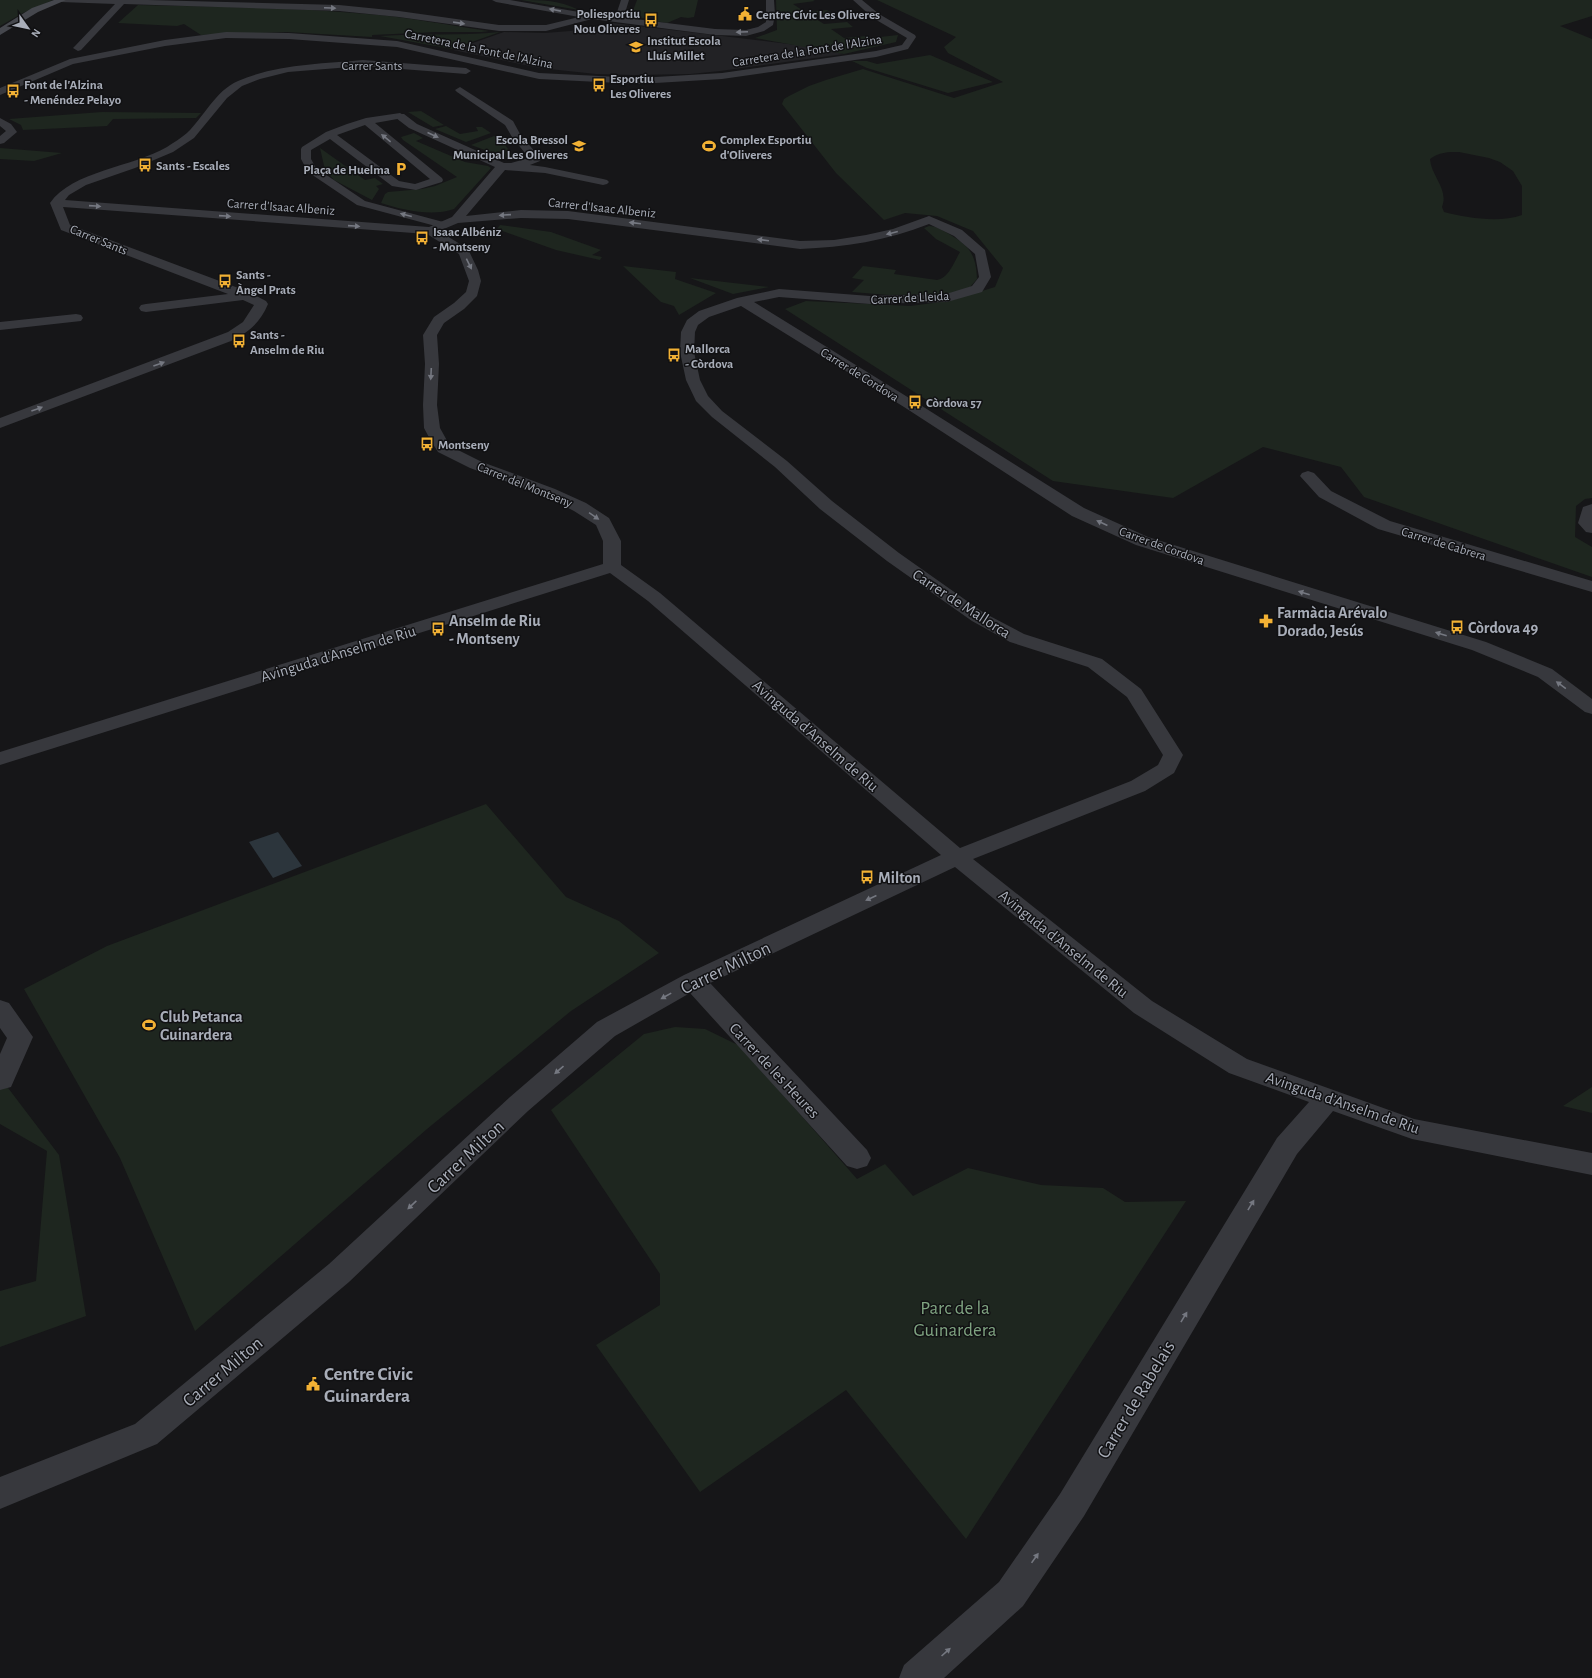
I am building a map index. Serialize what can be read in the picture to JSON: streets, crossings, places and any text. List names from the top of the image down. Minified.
{"streets":{"street":["Carretera de la Font de l'Alzina","Carrer Sants","Carrer d'Isaac Albeniz","Carrer de Lleida","Carrer de Cordova","Carrer del Montseny","Carrer de Cabrera","Carrer de Mallorca","Avinguda d'Anselm de Riu","Carrer Milton","Carrer de les Heures","Carrer de Rabelais"]},"crossings":[["Carretera de la Font de l'Alzina","Carrer Sants"],["Carrer Sants","Carrer d'Isaac Albeniz"],["Carrer d'Isaac Albeniz","Carrer de Lleida"],["Carrer d'Isaac Albeniz","Carrer del Montseny"],["Carrer de Lleida","Carrer de Cordova"],["Carrer de Lleida","Carrer de Mallorca"],["Carrer de Cordova","Carrer de Mallorca"],["Carrer del Montseny","Avinguda d'Anselm de Riu"],["Carrer de Mallorca","Avinguda d'Anselm de Riu"],["Carrer de Mallorca","Carrer Milton"],["Avinguda d'Anselm de Riu","Carrer Milton"],["Avinguda d'Anselm de Riu","Carrer de Rabelais"],["Carrer Milton","Carrer de les Heures"]],"one_way":["Carrer de Cordova","Carrer Milton","Carrer de Rabelais"],"parks":["Parc de la Guinardera"],"places":{"public building":["Centre Cívic Les Oliveres","Centre Civic Guinardera"],"bus stop":["Poliesportiu Nou Oliveres","Esportiu Les Oliveres","Font de l'Alzina - Menéndez Pelayo","Sants - Escales","Isaac Albéniz - Montseny","Sants - Àngel Prats","Sants - Anselm de Riu","Mallorca - Còrdova","Còrdova 57","Montseny","Còrdova 49","Anselm de Riu - Montseny","Milton"],"school or university":["Institut Escola Lluís Millet","Escola Bressol Municipal Les Oliveres"],"sports":["Complex Esportiu d'Oliveres","Club Petanca Guinardera"],"parking":["Plaça de Huelma"],"pharmacy":["Farmàcia Arévalo Dorado, Jesús"]},"north":"bottom right"}
